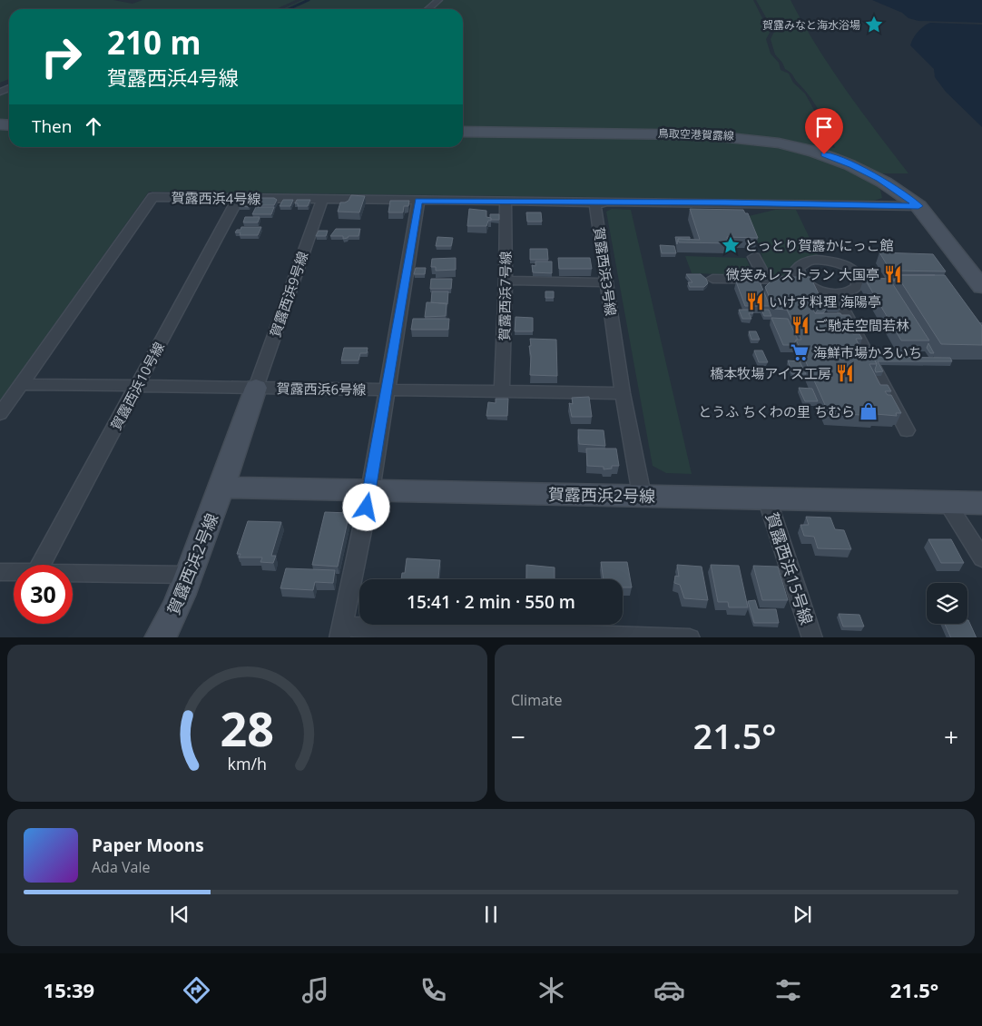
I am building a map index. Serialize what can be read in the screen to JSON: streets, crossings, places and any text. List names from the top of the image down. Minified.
{"streets":{"street":["鳥取空港賀露線","賀露西浜4号線","賀露西浜3号線","賀露西浜9号線","賀露西浜7号線","賀露西浜10号線","賀露西浜6号線","賀露西浜2号線","賀露西浜15号線"]},"crossings":[["賀露西浜4号線","賀露西浜3号線"],["賀露西浜4号線","賀露西浜9号線"],["賀露西浜4号線","賀露西浜7号線"],["賀露西浜4号線","賀露西浜10号線"],["賀露西浜4号線","賀露西浜6号線"],["賀露西浜3号線","賀露西浜6号線"],["賀露西浜3号線","賀露西浜2号線"],["賀露西浜9号線","賀露西浜6号線"],["賀露西浜9号線","賀露西浜2号線"],["賀露西浜7号線","賀露西浜6号線"],["賀露西浜10号線","賀露西浜6号線"],["賀露西浜6号線","賀露西浜2号線"],["賀露西浜2号線","賀露西浜15号線"]],"places":{"place":["賀露みなと海水浴場","とっとり賀露かにっこ館"],"restaurant":["微笑みレストラン 大国亭","いけす料理 海陽亭","ご馳走空間若林","橋本牧場アイス工房"],"supermarket":["海鮮市場かろいち"],"shop":["とうふ ちくわの里 ちむら"]},"page":{"turn":["210 m","賀露西浜4号線"],"then":"Then","limit":"30","trip":"15:41 · 2 min · 550 m","tile":"Climate","heat":["−","21.5°","+"],"song":["Paper Moons","Ada Vale"],"tabs":["15:39","21.5°"],"gauge":["28","km/h"]}}
